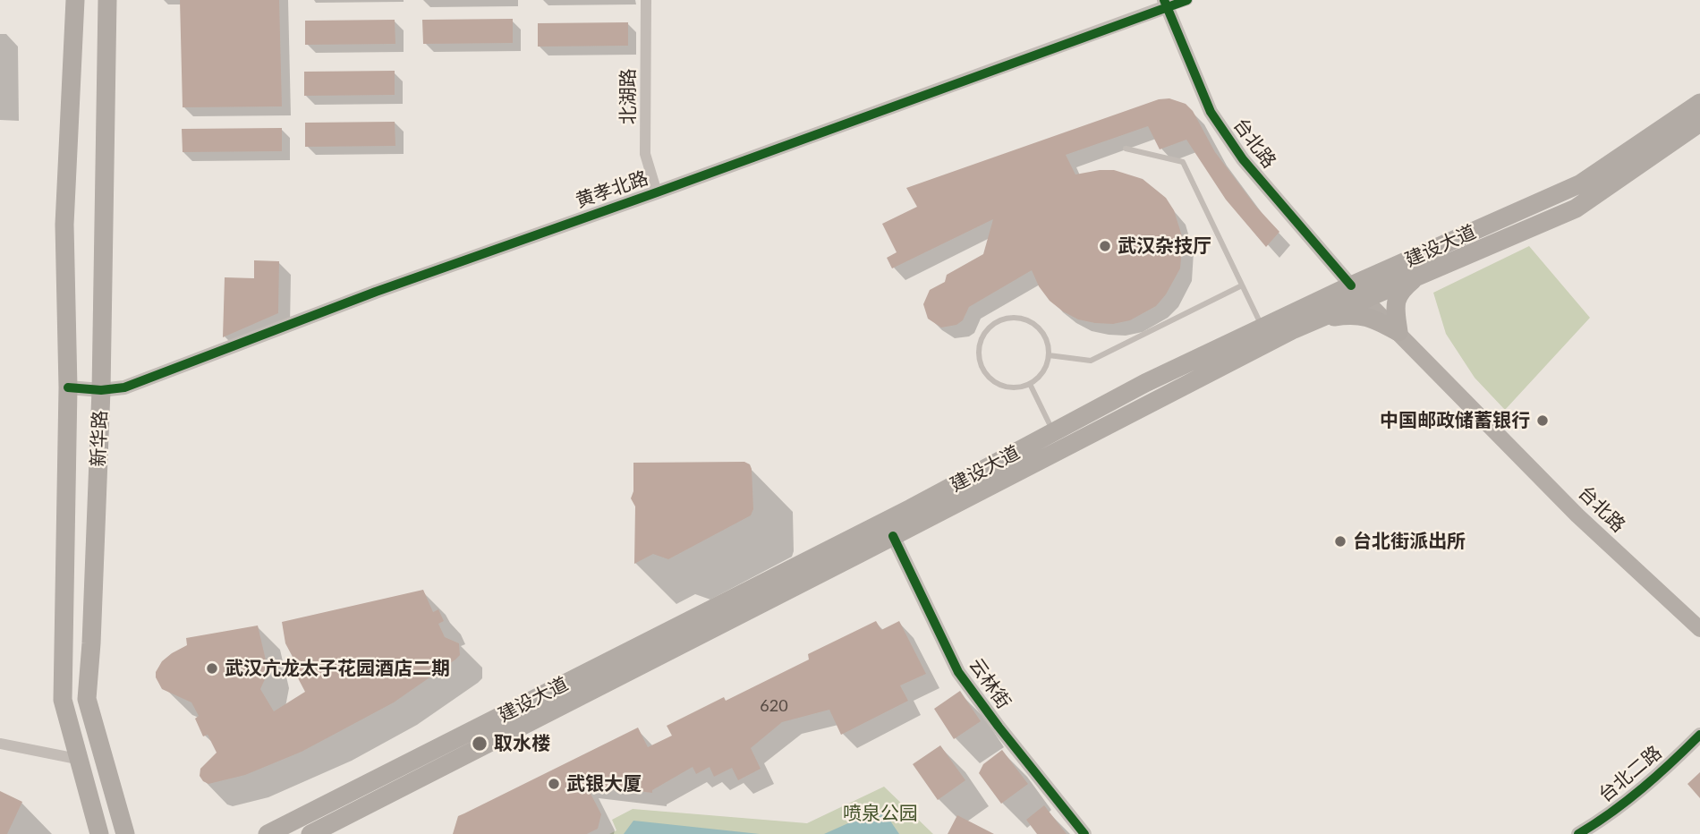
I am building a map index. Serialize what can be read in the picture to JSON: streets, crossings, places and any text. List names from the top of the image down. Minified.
{"streets":{"main road":["台北路","建设大道","新华路"],"street":["北湖路","黄孝北路","云林街","台北二路"]},"crossings":[["北湖路","黄孝北路"],["台北路","黄孝北路"],["台北路","建设大道"],["黄孝北路","新华路"],["建设大道","云林街"]],"parks":["喷泉公园"],"places":["武汉杂技厅","中国邮政储蓄银行","台北街派出所","武汉亢龙太子花园酒店二期","取水楼","武银大厦"],"house_numbers":["620"]}
